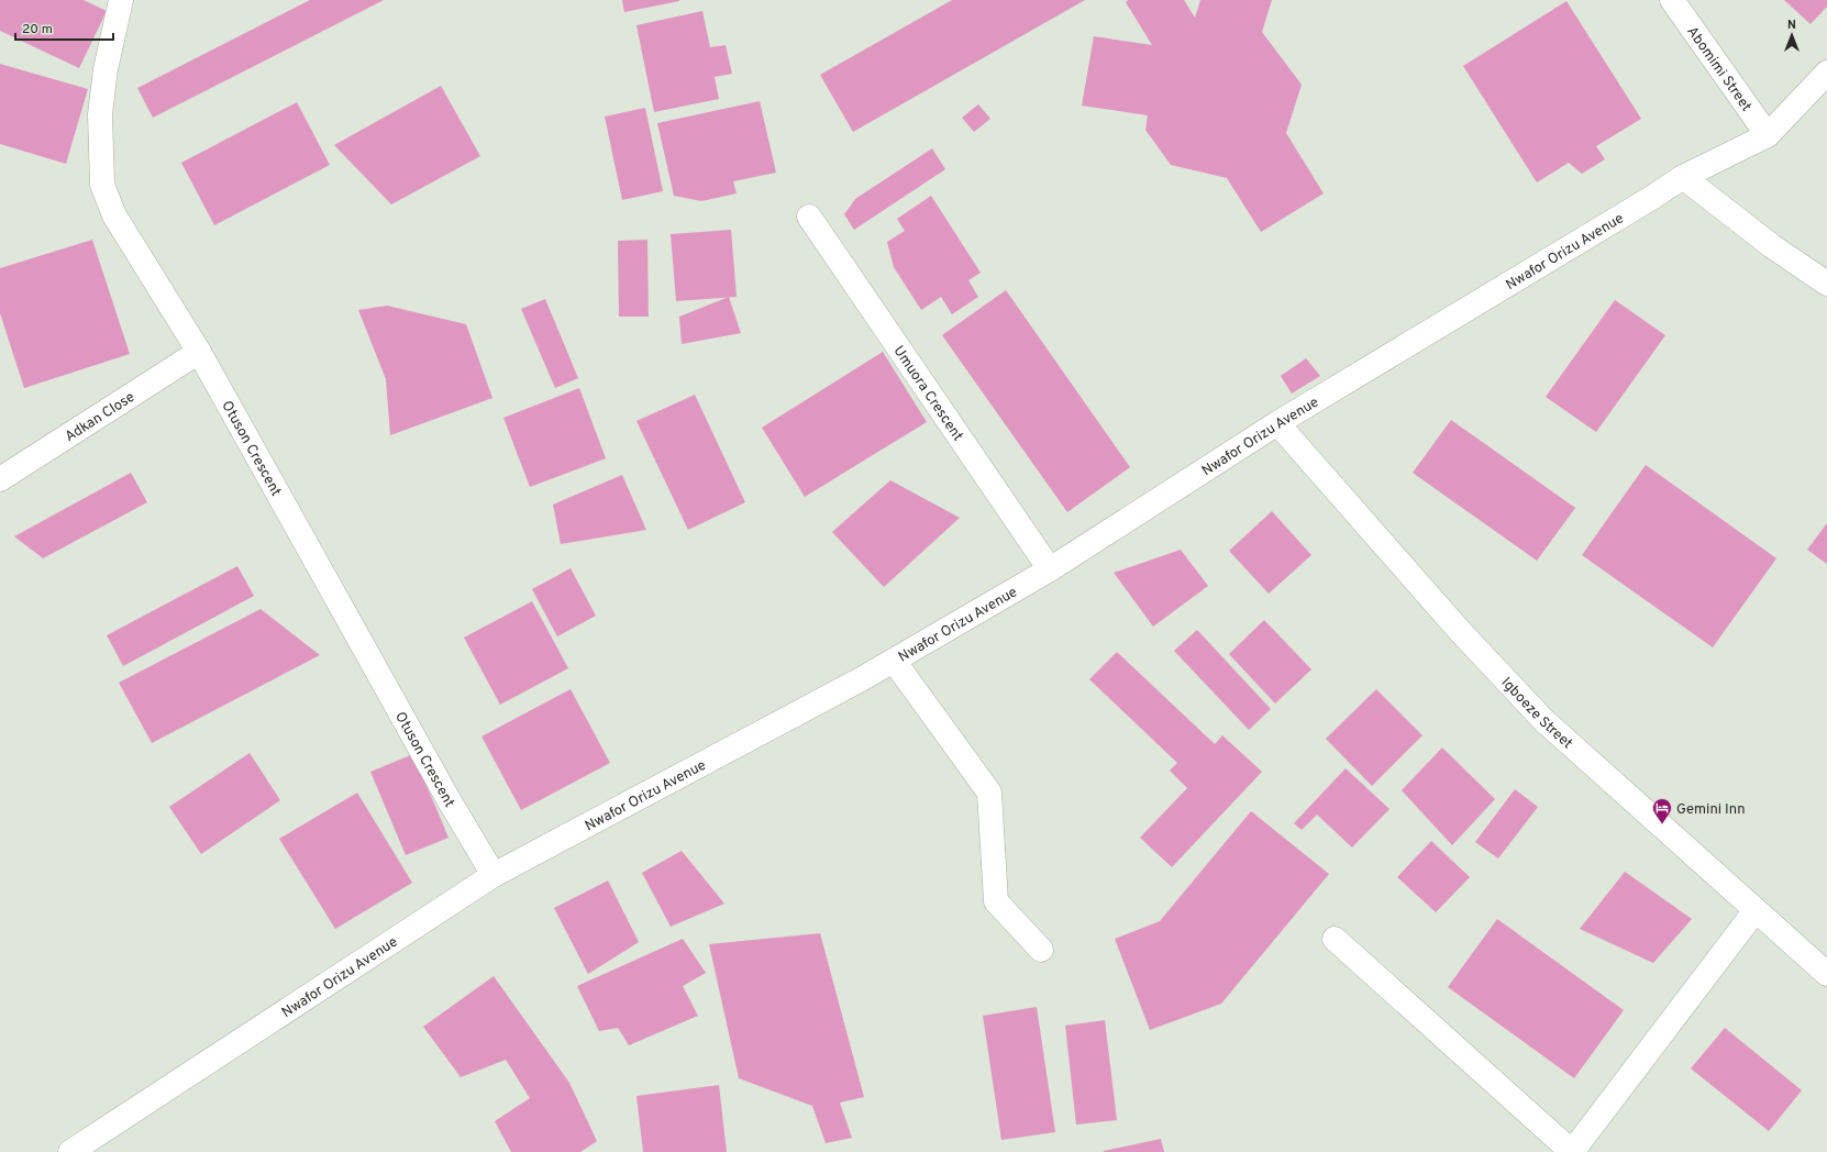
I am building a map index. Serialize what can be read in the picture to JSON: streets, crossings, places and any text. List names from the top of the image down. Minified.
{"streets":{"street":["Abomimi Street","Nwafor Orizu Avenue","Umuora Crescent","Adkan Close","Otuson Crescent","Igboeze Street"]},"crossings":[["Abomimi Street","Nwafor Orizu Avenue"],["Nwafor Orizu Avenue","Umuora Crescent"],["Nwafor Orizu Avenue","Otuson Crescent"],["Nwafor Orizu Avenue","Igboeze Street"],["Adkan Close","Otuson Crescent"]],"places":{"hotel":["Gemini Inn"]},"scale_bar":"20 m","north":"top"}
